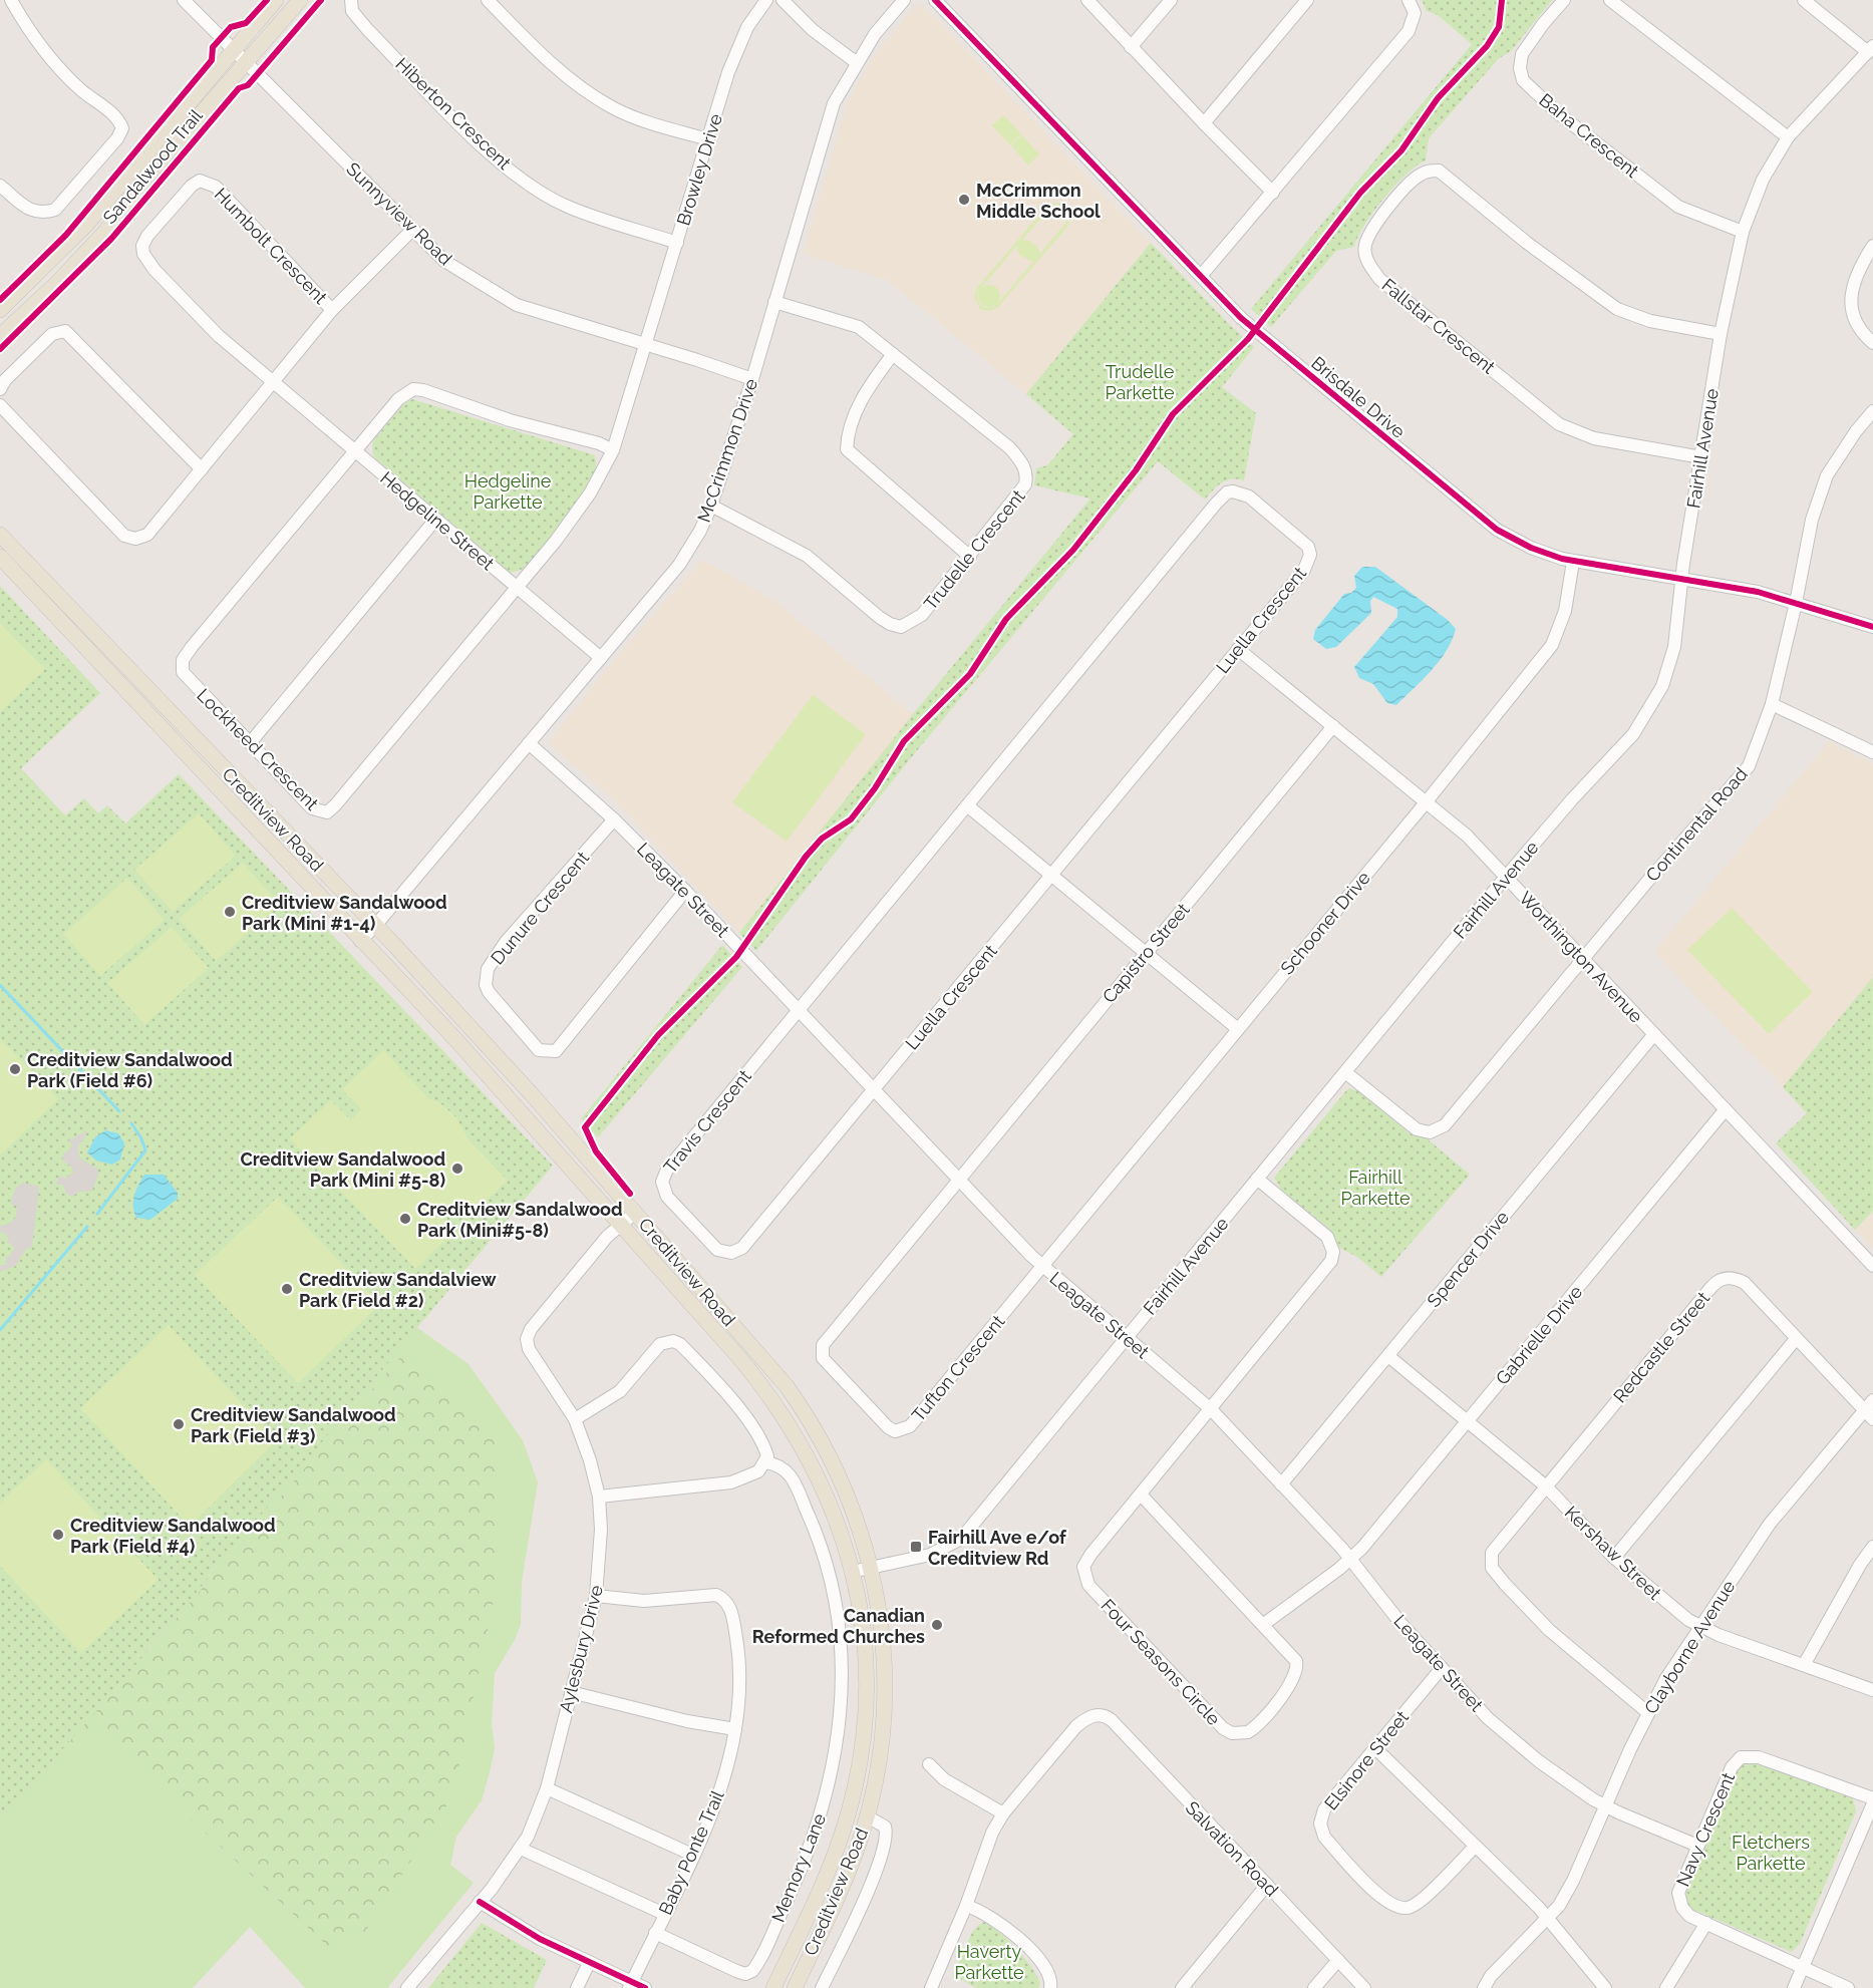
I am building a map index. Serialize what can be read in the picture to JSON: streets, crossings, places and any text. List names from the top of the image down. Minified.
{"streets":{"main road":["Creditview Road"],"street":["Hiberton Crescent","Baha Crescent","Browley Drive","Sunnyview Road","Humbolt Crescent","Fallstar Crescent","Brisdale Drive","Fairhill Avenue","McCrimmon Drive","Hedgeline Street","Trudelle Crescent","Luella Crescent","Lockheed Crescent","Continental Road","Leagate Street","Dunure Crescent","Schooner Drive","Capistro Street","Worthington Avenue","Travis Crescent","Spencer Drive","Gabrielle Drive","Redcastle Street","Tufton Crescent","Kershaw Street","Clayborne Avenue","Aylesbury Drive","Four Seasons Circle","Elsinore Street","Navy Crescent","Salvation Road","Baby Ponte Trail","Memory Lane"],"cycle path":["Sandalwood Trail"]},"crossings":[["Hiberton Crescent","Browley Drive"],["Baha Crescent","Fairhill Avenue"],["Browley Drive","Sunnyview Road"],["Browley Drive","Hedgeline Street"],["Browley Drive","Lockheed Crescent"],["Sunnyview Road","McCrimmon Drive"],["Humbolt Crescent","Hedgeline Street"],["Fallstar Crescent","Fairhill Avenue"],["Brisdale Drive","Fairhill Avenue"],["Brisdale Drive","Continental Road"],["Brisdale Drive","Schooner Drive"],["Fairhill Avenue","Creditview Road"],["Fairhill Avenue","Continental Road"],["Fairhill Avenue","Leagate Street"],["Fairhill Avenue","Worthington Avenue"],["Fairhill Avenue","Four Seasons Circle"],["McCrimmon Drive","Hedgeline Street"],["McCrimmon Drive","Trudelle Crescent"],["McCrimmon Drive","Creditview Road"],["McCrimmon Drive","Leagate Street"],["Hedgeline Street","Lockheed Crescent"],["Luella Crescent","Leagate Street"],["Luella Crescent","Worthington Avenue"],["Luella Crescent","Travis Crescent"],["Creditview Road","Aylesbury Drive"],["Continental Road","Worthington Avenue"],["Leagate Street","Dunure Crescent"],["Leagate Street","Schooner Drive"],["Leagate Street","Capistro Street"],["Leagate Street","Travis Crescent"],["Leagate Street","Spencer Drive"],["Leagate Street","Gabrielle Drive"],["Leagate Street","Tufton Crescent"],["Leagate Street","Clayborne Avenue"],["Leagate Street","Four Seasons Circle"],["Leagate Street","Elsinore Street"],["Leagate Street","Navy Crescent"],["Schooner Drive","Worthington Avenue"],["Schooner Drive","Tufton Crescent"],["Capistro Street","Worthington Avenue"],["Capistro Street","Tufton Crescent"],["Worthington Avenue","Spencer Drive"],["Worthington Avenue","Gabrielle Drive"],["Spencer Drive","Kershaw Street"],["Gabrielle Drive","Kershaw Street"],["Gabrielle Drive","Four Seasons Circle"],["Redcastle Street","Kershaw Street"],["Redcastle Street","Clayborne Avenue"],["Kershaw Street","Clayborne Avenue"],["Aylesbury Drive","Baby Ponte Trail"],["Baby Ponte Trail","Memory Lane"]],"parks":["Trudelle Parkette","Hedgeline Parkette","Fairhill Parkette","Fletchers Parkette","Haverty Parkette"],"places":{"other":["McCrimmon Middle School","Creditview Sandalwood Park (Mini #1-4)","Creditview Sandalwood Park (Field #6)","Creditview Sandalwood Park (Mini #5-8)","Creditview Sandalwood Park (Mini#5-8)","Creditview Sandalview Park (Field #2)","Creditview Sandalwood Park (Field #3)","Creditview Sandalwood Park (Field #4)","Canadian Reformed Churches"],"transit":["Fairhill Ave e/of Creditview Rd"]}}
